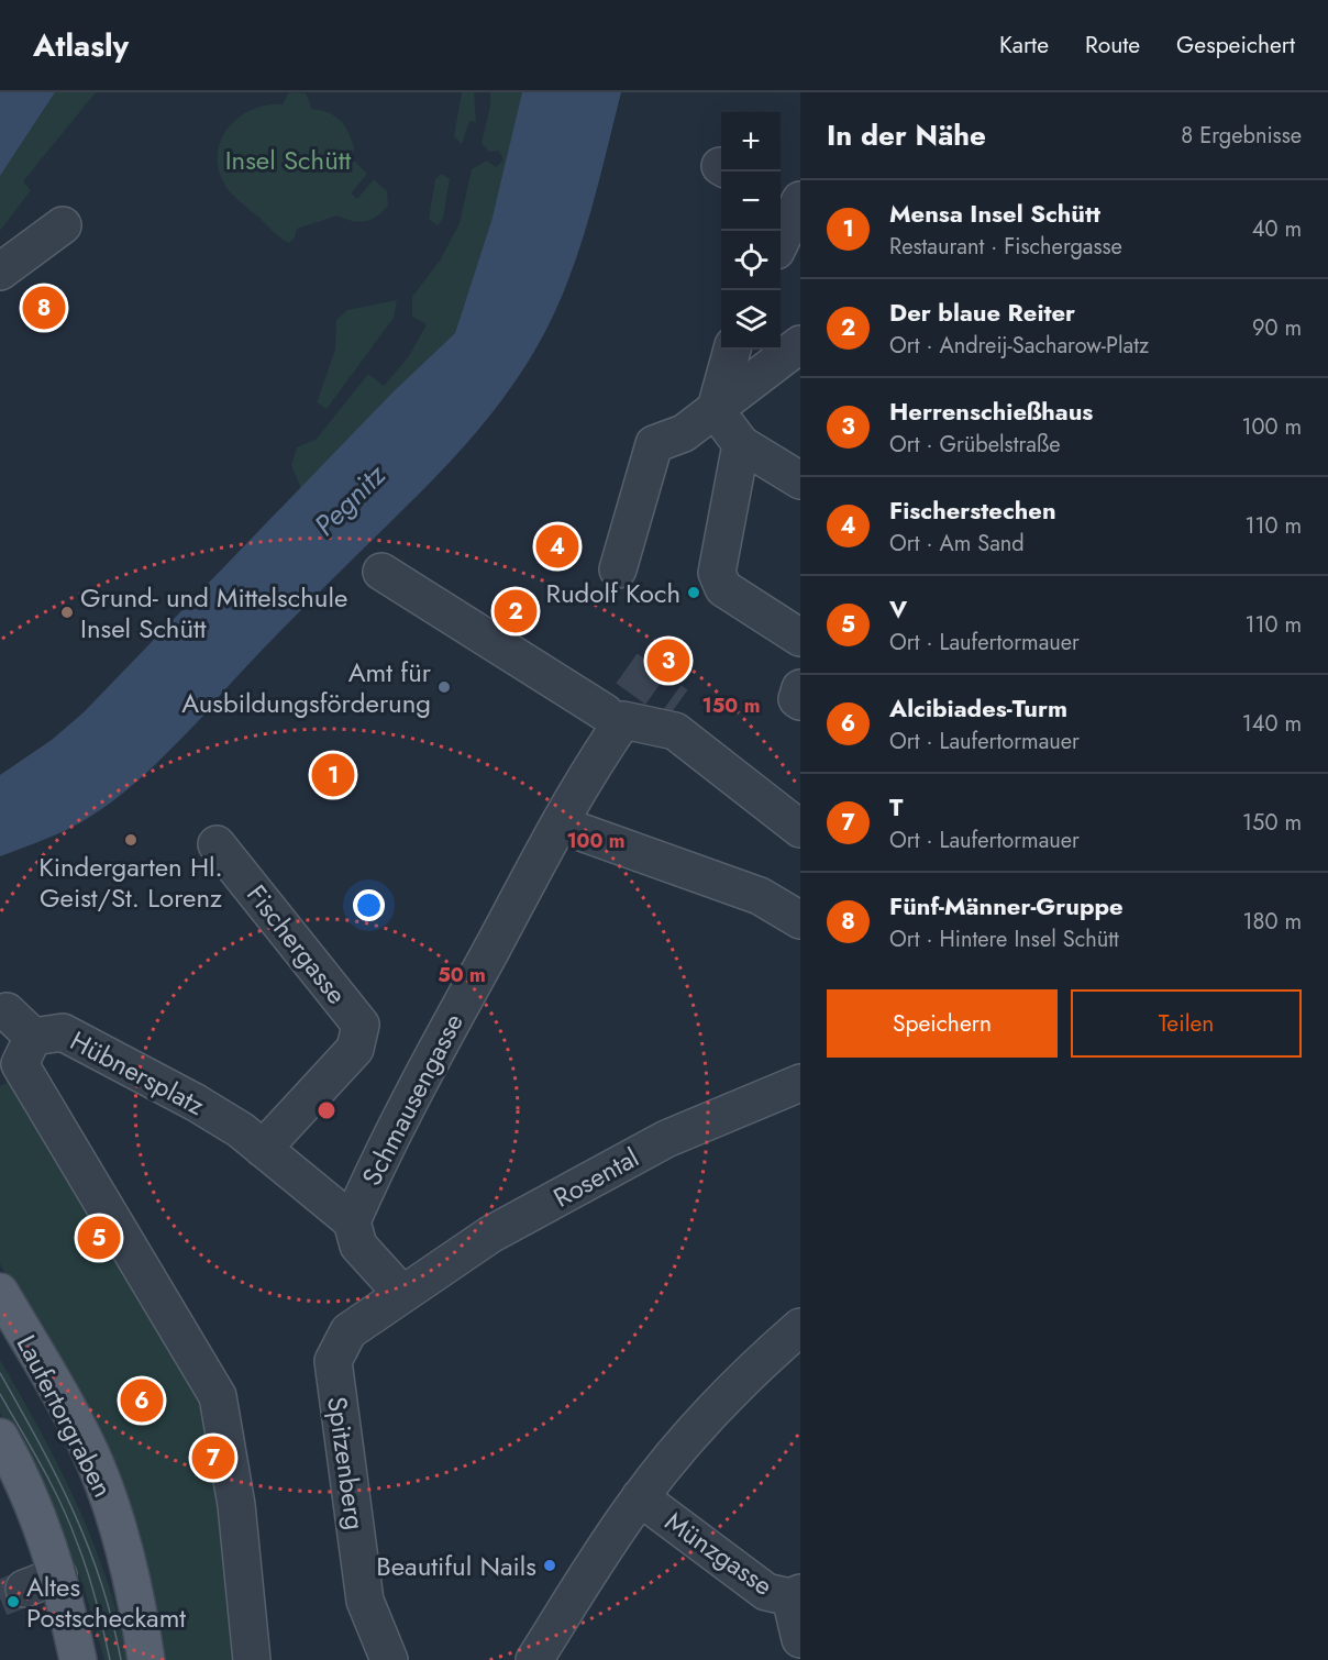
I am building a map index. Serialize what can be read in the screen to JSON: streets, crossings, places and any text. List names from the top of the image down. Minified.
{"streets":{"main road":["Laufertorgraben"],"street":["Fischergasse","Hübnersplatz","Schmausengasse","Rosental","Spitzenberg","Münzgasse"]},"crossings":[["Fischergasse","Hübnersplatz"],["Hübnersplatz","Schmausengasse"],["Hübnersplatz","Rosental"],["Hübnersplatz","Spitzenberg"],["Rosental","Spitzenberg"]],"water":["Pegnitz"],"parks":["Insel Schütt"],"places":["Rudolf Koch","Grund- und Mittelschule Insel Schütt","Amt für Ausbildungsförderung","Kindergarten Hl. Geist/St. Lorenz","Beautiful Nails","Altes Postscheckamt"],"page":{"header":"Atlasly","nav":["Karte","Route","Gespeichert"],"heading":["In der Nähe","8 Ergebnisse"],"map_buttons":["+","−"],"list":[{"mark":"1","name":"Mensa Insel Schütt","note":"Restaurant · Fischergasse","value":"40 m"},{"mark":"2","name":"Der blaue Reiter","note":"Ort · Andreij-Sacharow-Platz","value":"90 m"},{"mark":"3","name":"Herrenschießhaus","note":"Ort · Grübelstraße","value":"100 m"},{"mark":"4","name":"Fischerstechen","note":"Ort · Am Sand","value":"110 m"},{"mark":"5","name":"V","note":"Ort · Laufertormauer","value":"110 m"},{"mark":"6","name":"Alcibiades-Turm","note":"Ort · Laufertormauer","value":"140 m"},{"mark":"7","name":"T","note":"Ort · Laufertormauer","value":"150 m"},{"mark":"8","name":"Fünf-Männer-Gruppe","note":"Ort · Hintere Insel Schütt","value":"180 m"}],"pins":["8","4","2","3","1","5","6","7"],"buttons":["Speichern","Teilen"]},"rings":["150 m","100 m","50 m"]}
